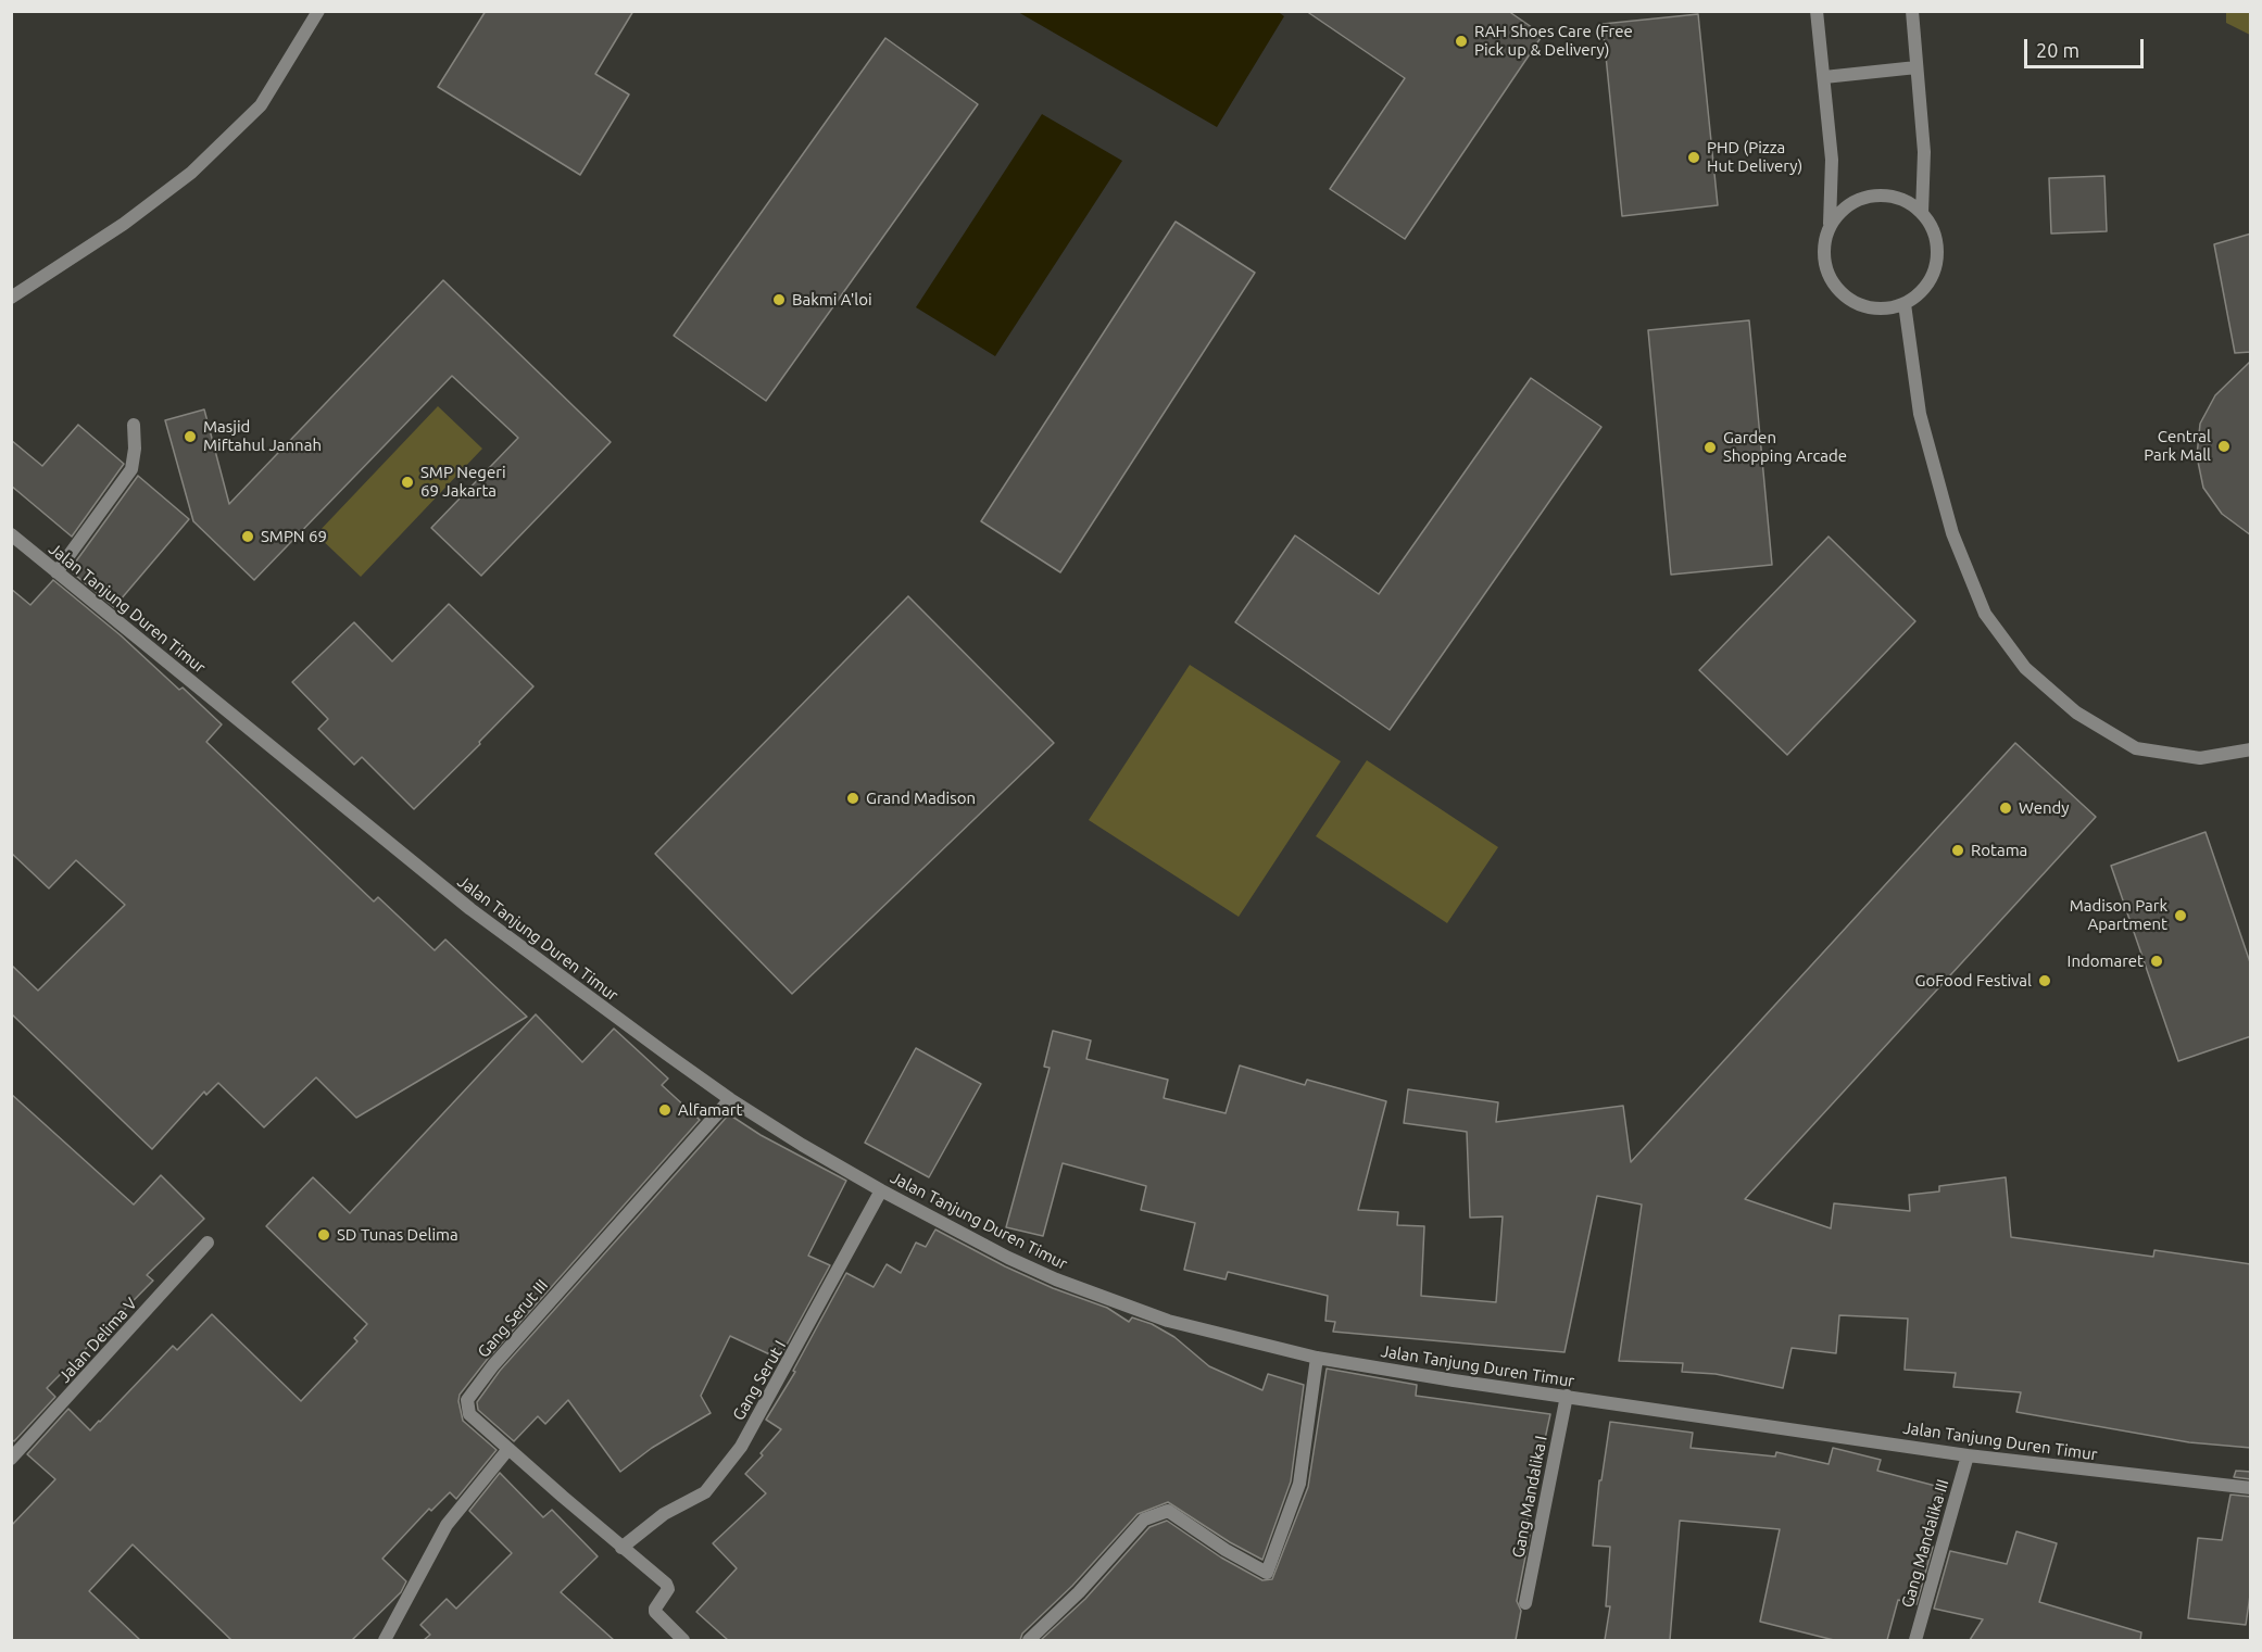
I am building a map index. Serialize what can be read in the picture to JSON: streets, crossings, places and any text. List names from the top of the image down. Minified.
{"streets":{"street":["Jalan Tanjung Duren Timur","Gang Serut III","Jalan Delima V","Gang Serut I","Gang Mandalika I","Gang Mandalika III"]},"crossings":[["Jalan Tanjung Duren Timur","Gang Serut III"],["Jalan Tanjung Duren Timur","Gang Serut I"],["Jalan Tanjung Duren Timur","Gang Mandalika I"],["Jalan Tanjung Duren Timur","Gang Mandalika III"],["Gang Serut III","Gang Serut I"]],"places":["RAH Shoes Care (Free Pick up & Delivery)","PHD (Pizza Hut Delivery)","Bakmi A'loi","Masjid Miftahul Jannah","Central Park Mall","Garden Shopping Arcade","SMP Negeri 69 Jakarta","SMPN 69","Grand Madison","Wendy","Rotama","Madison Park Apartment","Indomaret","GoFood Festival","Alfamart","SD Tunas Delima"],"scale_bar":"20 m"}
